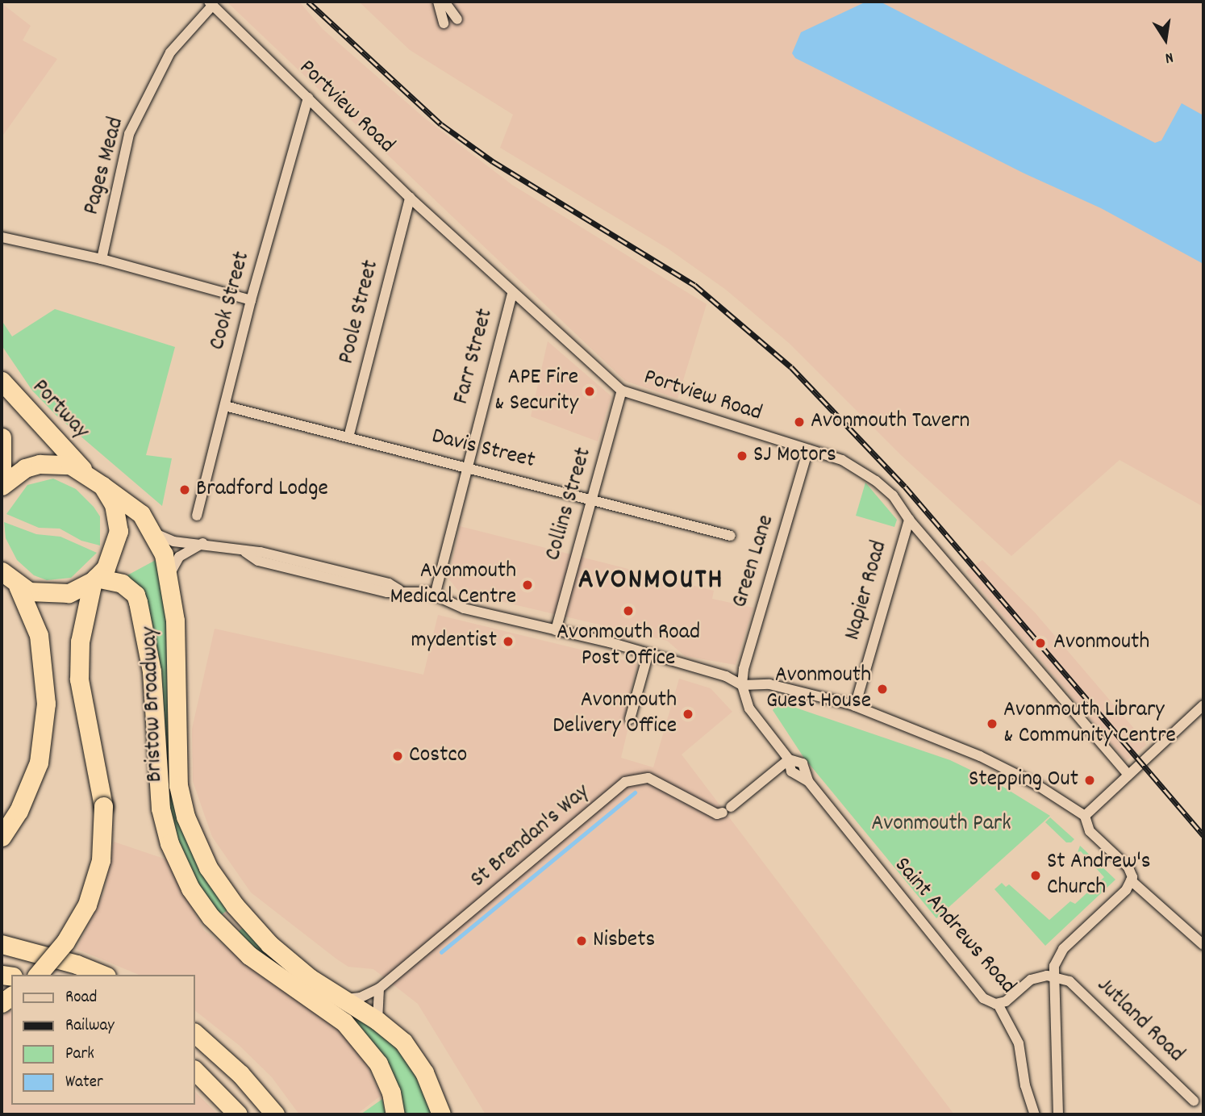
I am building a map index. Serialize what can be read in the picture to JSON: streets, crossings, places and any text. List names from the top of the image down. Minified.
{"streets":{"highway":["Portway","Bristow Broadway"],"street":["Portview Road","Pages Mead","Cook Street","Poole Street","Farr Street","Davis Street","Collins Street","Green Lane","Napier Road","St Brendan's Way","Saint Andrews Road","Jutland Road"]},"crossings":[["Portview Road","Pages Mead"],["Portview Road","Cook Street"],["Portview Road","Poole Street"],["Portview Road","Farr Street"],["Portview Road","Collins Street"],["Portview Road","Green Lane"],["Portview Road","Napier Road"],["Cook Street","Davis Street"],["Poole Street","Davis Street"],["Farr Street","Davis Street"],["Portway","Bristow Broadway"],["Davis Street","Collins Street"],["Green Lane","Saint Andrews Road"],["Bristow Broadway","St Brendan's Way"],["St Brendan's Way","Saint Andrews Road"]],"districts":["AVONMOUTH"],"parks":["Avonmouth Park"],"places":["APE Fire & Security","Avonmouth Tavern","SJ Motors","Bradford Lodge","Avonmouth Medical Centre","Avonmouth Road Post Office","mydentist","Avonmouth","Avonmouth Guest House","Avonmouth Delivery Office","Avonmouth Library & Community Centre","Costco","Stepping Out","St Andrew's Church","Nisbets"],"legend":["Road","Railway","Park","Water"],"north":"bottom"}
